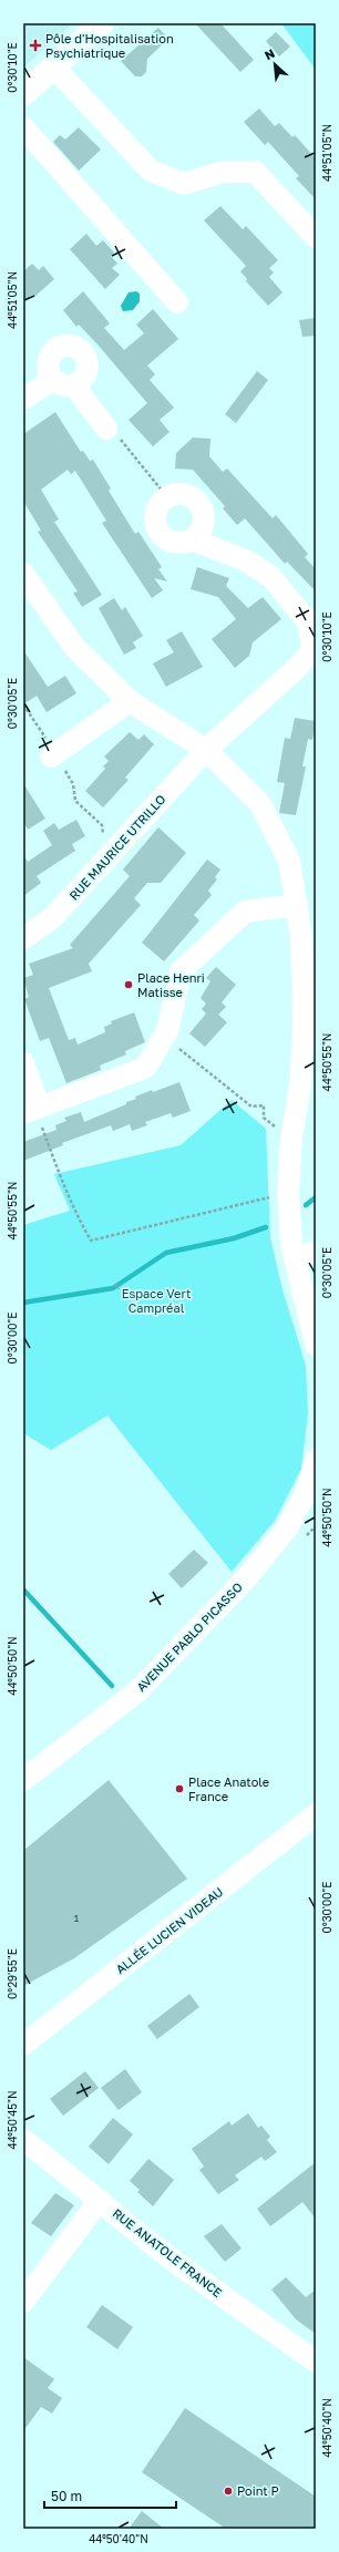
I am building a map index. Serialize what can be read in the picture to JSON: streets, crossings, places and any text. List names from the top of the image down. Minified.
{"streets":{"street":["RUE MAURICE UTRILLO","AVENUE PABLO PICASSO","ALLÉE LUCIEN VIDEAU","RUE ANATOLE FRANCE"]},"parks":["Espace Vert Campréal"],"places":{"health":["Pôle d'Hospitalisation Psychiatrique"],"other":["Place Henri Matisse","Place Anatole France","Point P"]},"house_numbers":["1"],"scale_bar":"50 m","north":"top left","coordinates":["0°30'10\"E","44°51'05\"N","0°30'05\"E","44°50'55\"N","0°30'00\"E","44°50'50\"N","0°29'55\"E","44°50'45\"N","44°50'40\"N"]}
